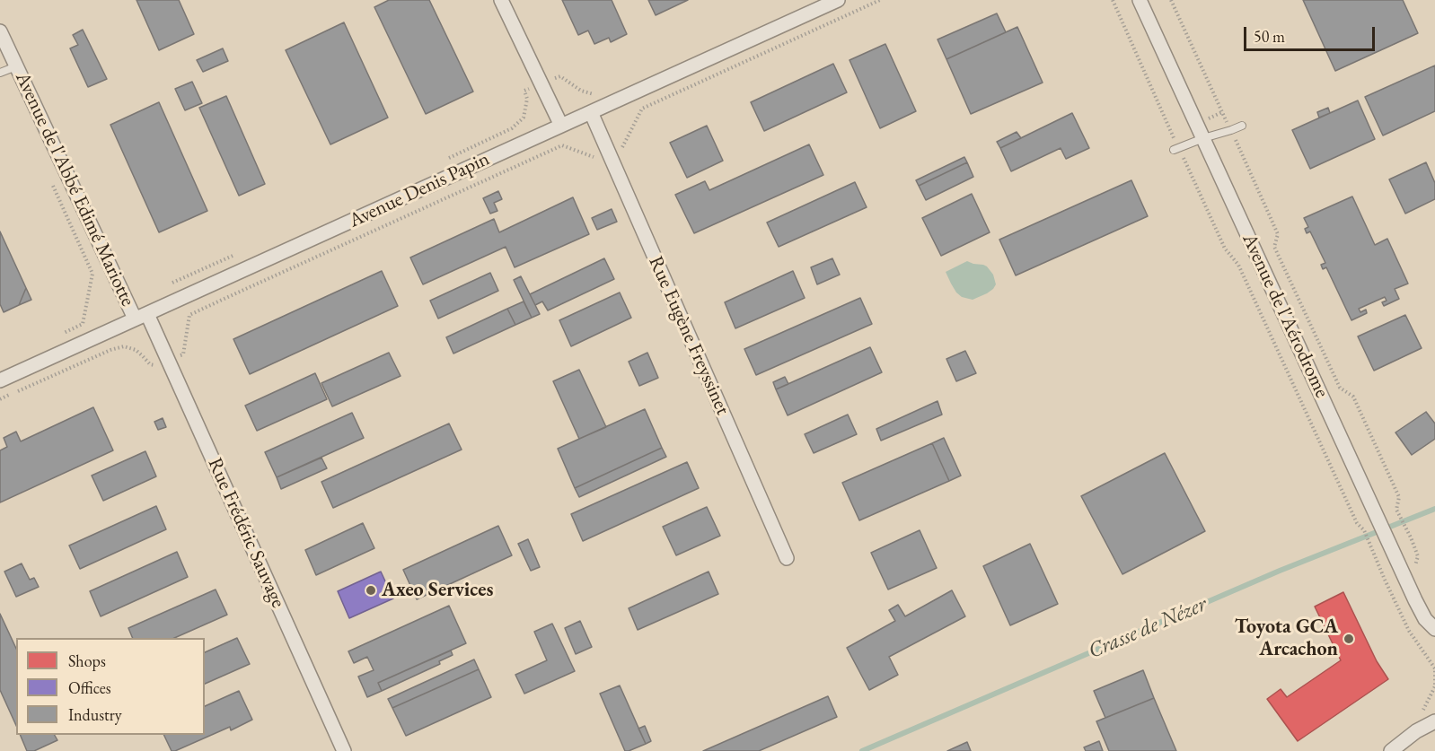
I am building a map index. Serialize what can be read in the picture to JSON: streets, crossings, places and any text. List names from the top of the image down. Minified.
{"streets":{"street":["Avenue de l'Abbé Edimé Mariotte","Avenue Denis Papin","Avenue de l'Aérodrome","Rue Eugène Freyssinet","Rue Frédéric Sauvage"]},"crossings":[["Avenue de l'Abbé Edimé Mariotte","Avenue Denis Papin"],["Avenue de l'Abbé Edimé Mariotte","Rue Frédéric Sauvage"],["Avenue Denis Papin","Rue Eugène Freyssinet"],["Avenue Denis Papin","Rue Frédéric Sauvage"]],"water":["Crasse de Nézer"],"places":["Axeo Services","Toyota GCA Arcachon"],"legend":["Shops","Offices","Industry"],"scale_bar":"50 m"}
